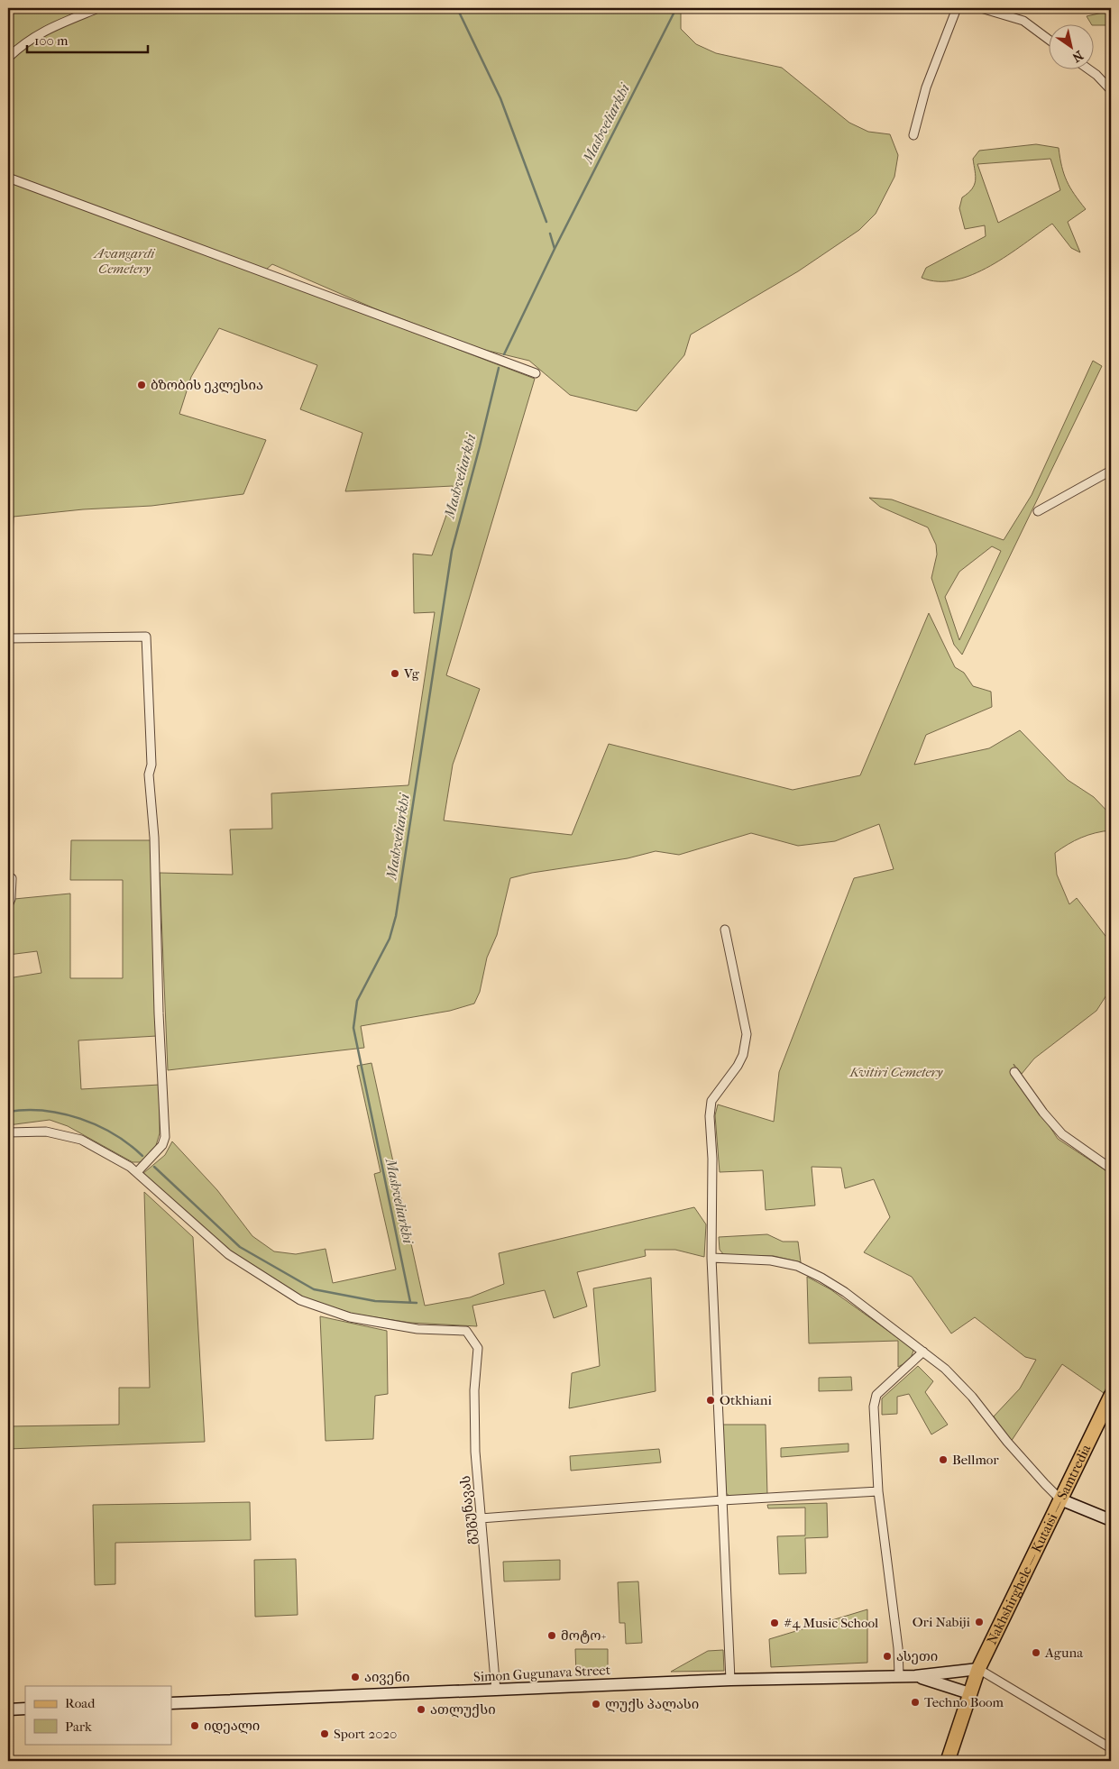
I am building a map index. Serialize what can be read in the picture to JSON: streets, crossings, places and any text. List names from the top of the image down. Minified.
{"streets":{"main road":["Nakhshirghele — Kutaisi — Samtredia","Simon Gugunava Street"],"street":["გუგუნავას"]},"crossings":[["გუგუნავას","Simon Gugunava Street"],["Nakhshirghele — Kutaisi — Samtredia","Simon Gugunava Street"]],"water":["Mashveliarkhi"],"parks":["Avangardi Cemetery","Kvitiri Cemetery"],"places":["ბზობის ეკლესია","Vg","Otkhiani","Bellmor","Ori Nabiji","#4 Music School","მოტო+","Aguna","ასეთი","აივენი","Techno Boom","ლუქს პალასი","ათლუქსი","იდეალი","Sport 2020"],"legend":["Road","Park"],"scale_bar":"100 m","north":"bottom right"}
